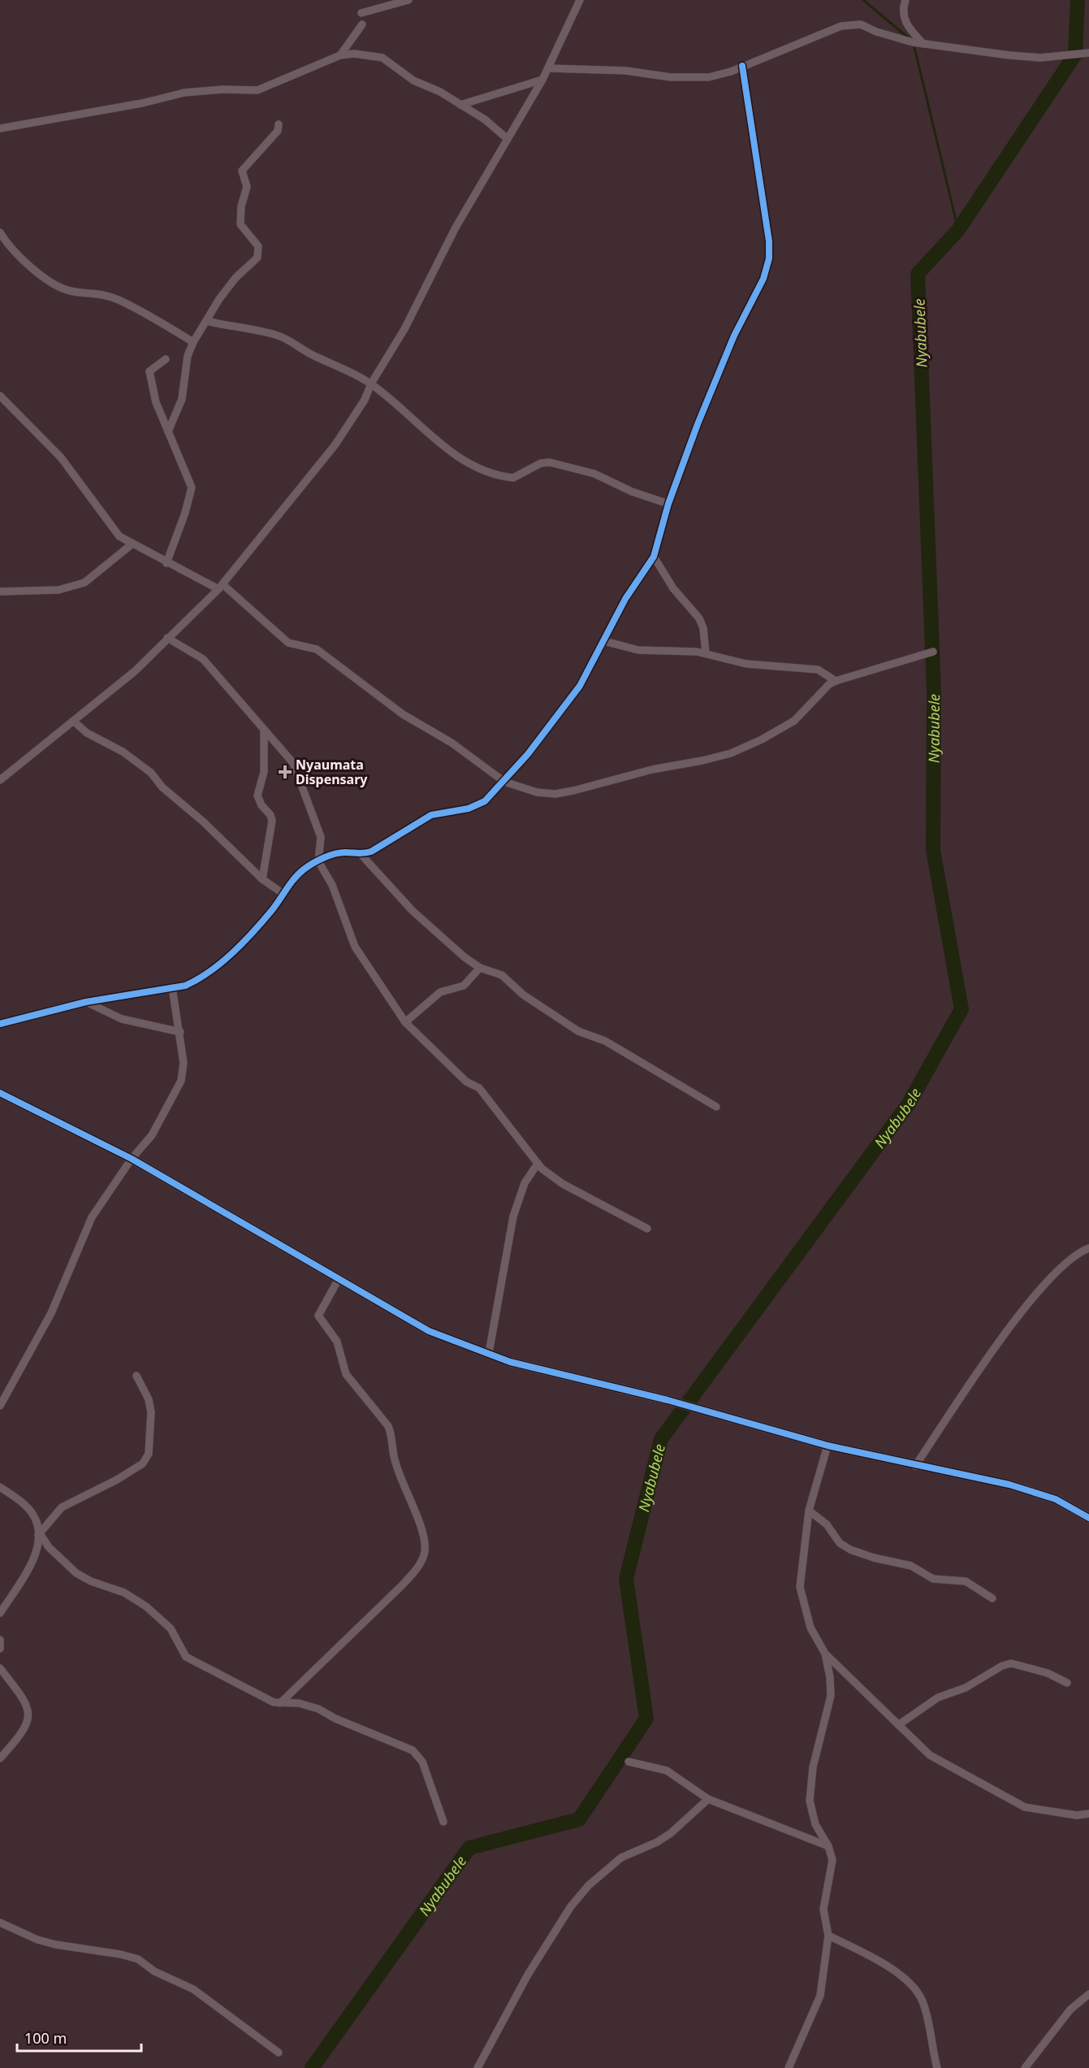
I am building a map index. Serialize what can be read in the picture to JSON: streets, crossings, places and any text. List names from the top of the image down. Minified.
{"water":["Nyabubele"],"places":{"health":["Nyaumata Dispensary"]},"scale_bar":"100 m"}
